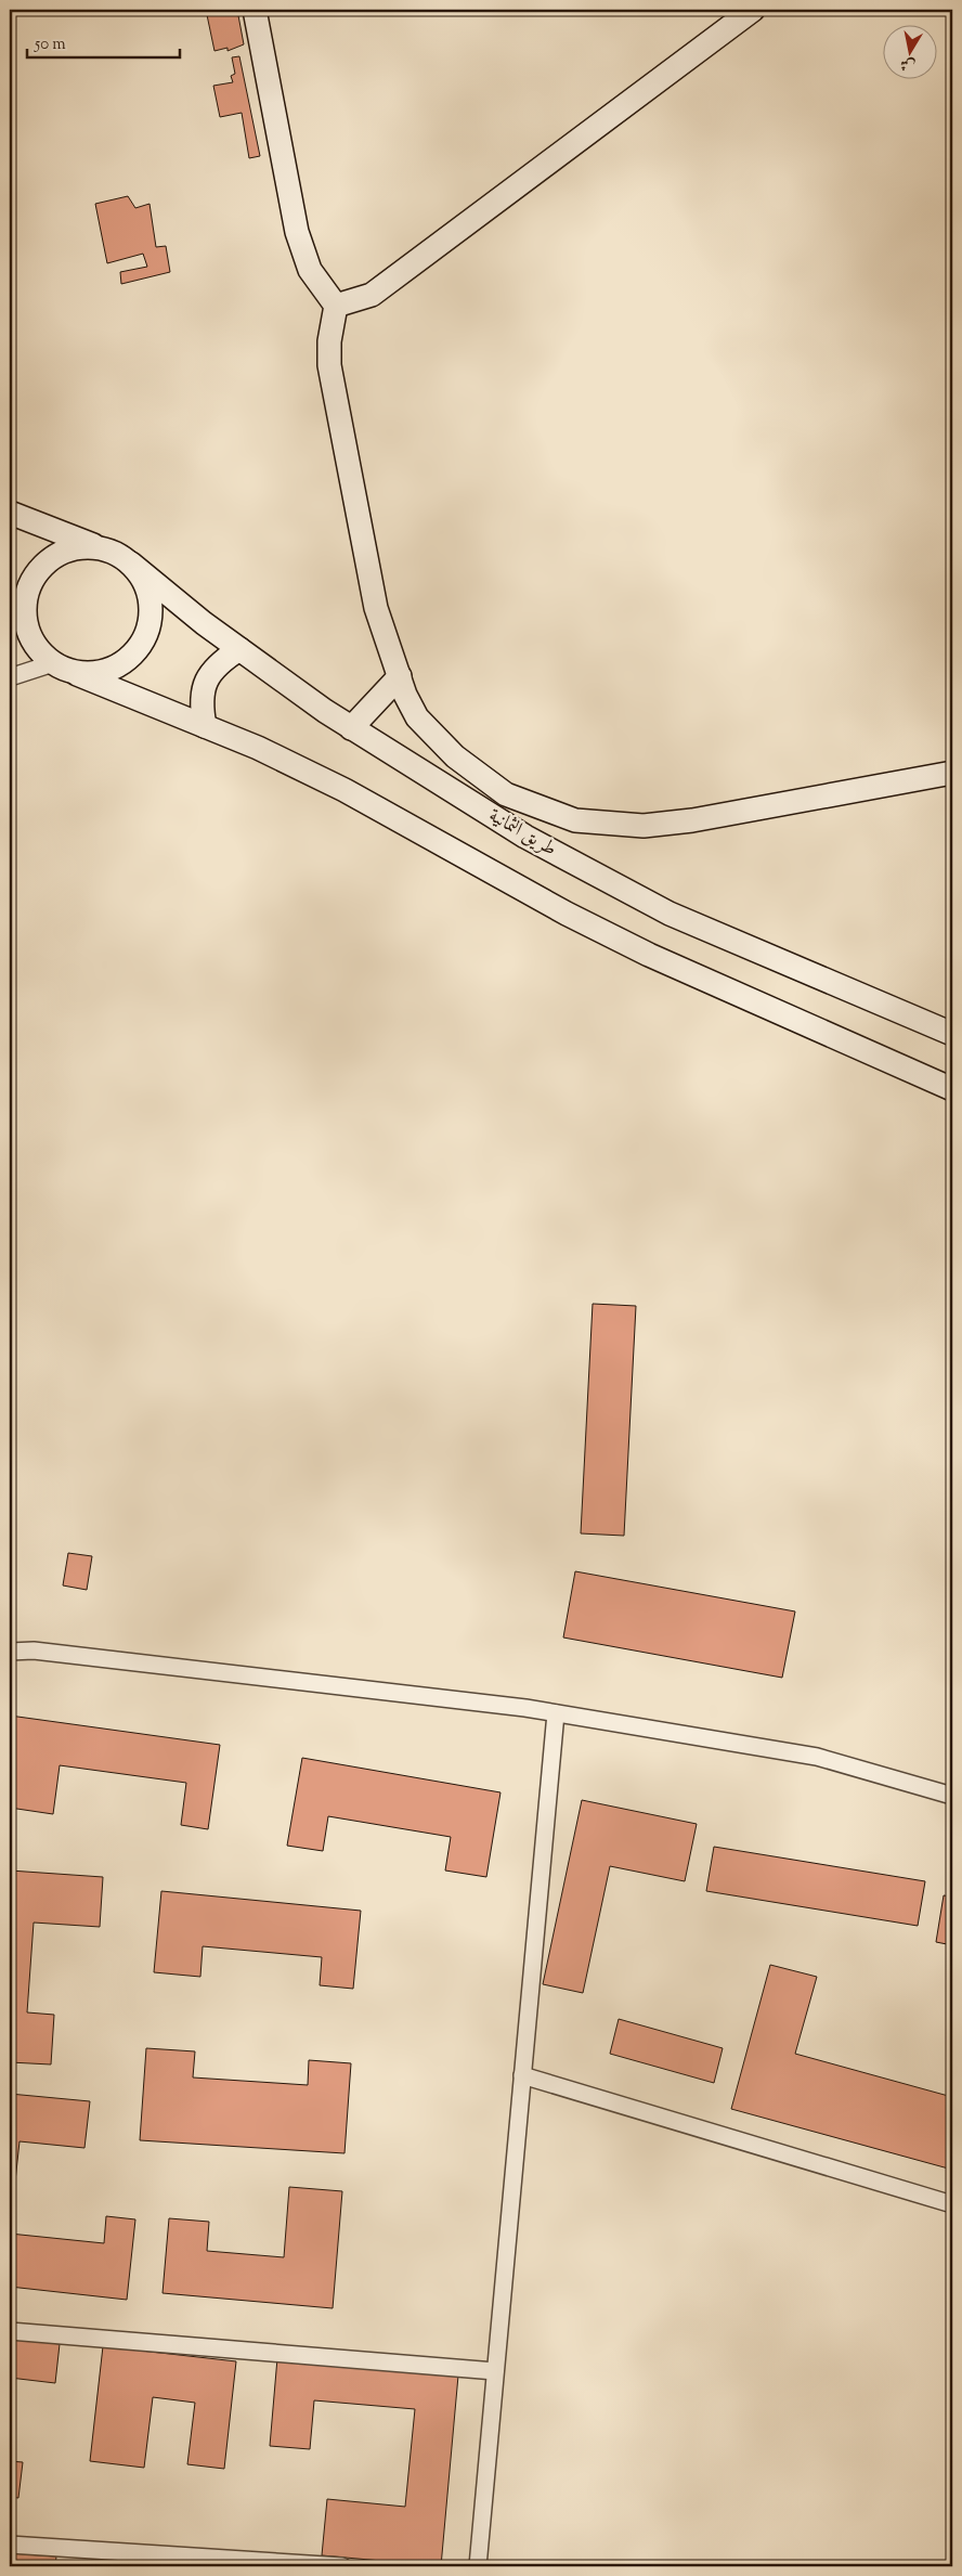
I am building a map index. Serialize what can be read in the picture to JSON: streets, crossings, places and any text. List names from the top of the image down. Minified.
{"streets":{"street":["طريق الثمانية"]},"scale_bar":"50 m","north":"bottom"}
